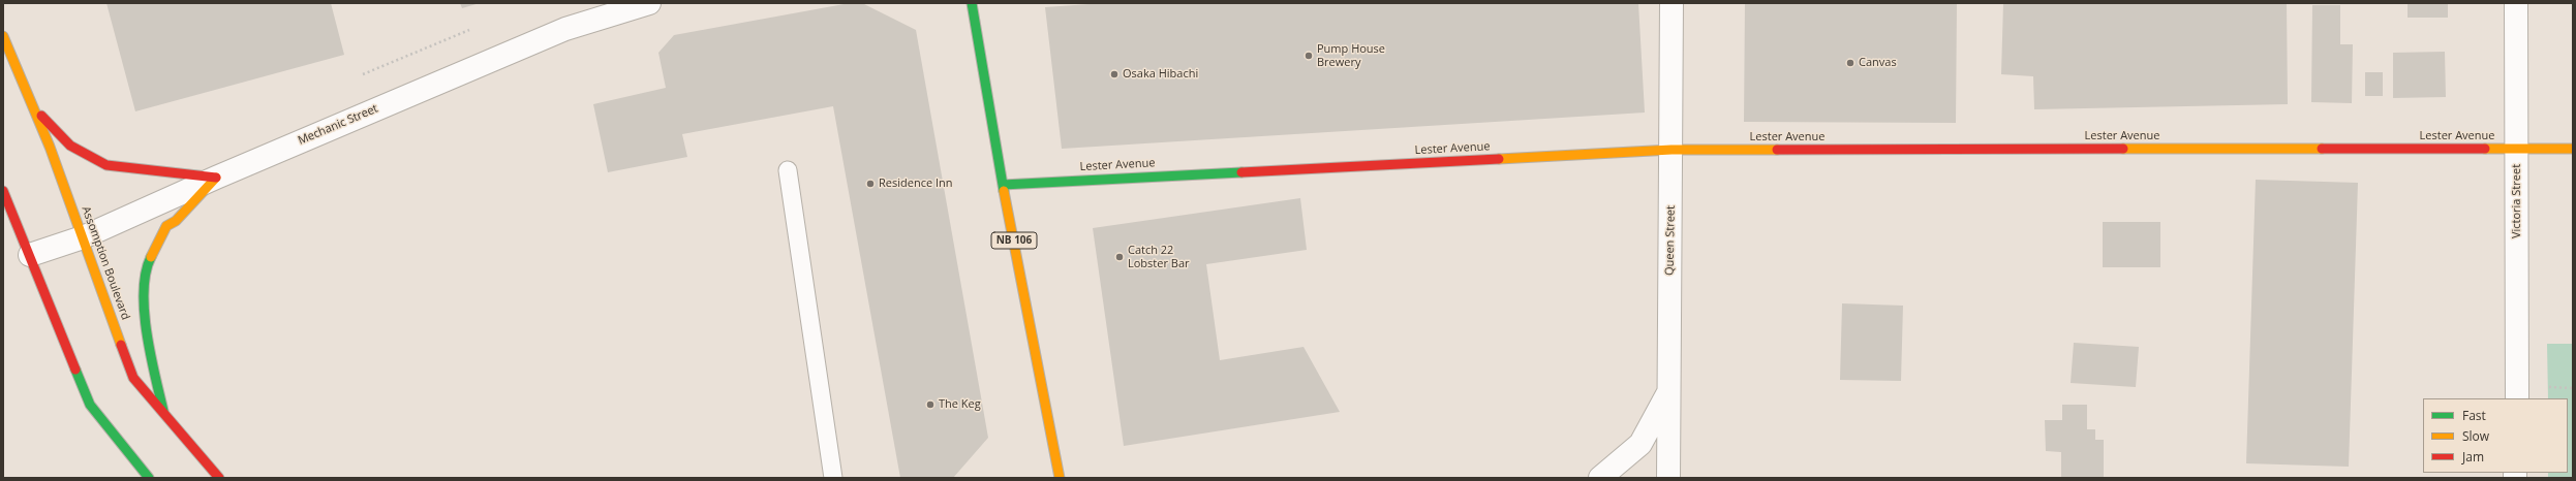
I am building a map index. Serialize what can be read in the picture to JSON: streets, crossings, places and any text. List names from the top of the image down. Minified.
{"streets":{"main road":["Lester Avenue","NB 106","Assomption Boulevard"],"street":["Mechanic Street","Victoria Street","Queen Street"]},"crossings":[["Mechanic Street","Assomption Boulevard"],["Lester Avenue","Victoria Street"],["Lester Avenue","NB 106"],["Lester Avenue","Queen Street"]],"places":["Pump House Brewery","Canvas","Osaka Hibachi","Residence Inn","Catch 22 Lobster Bar","The Keg"],"legend":["Fast","Slow","Jam"]}
